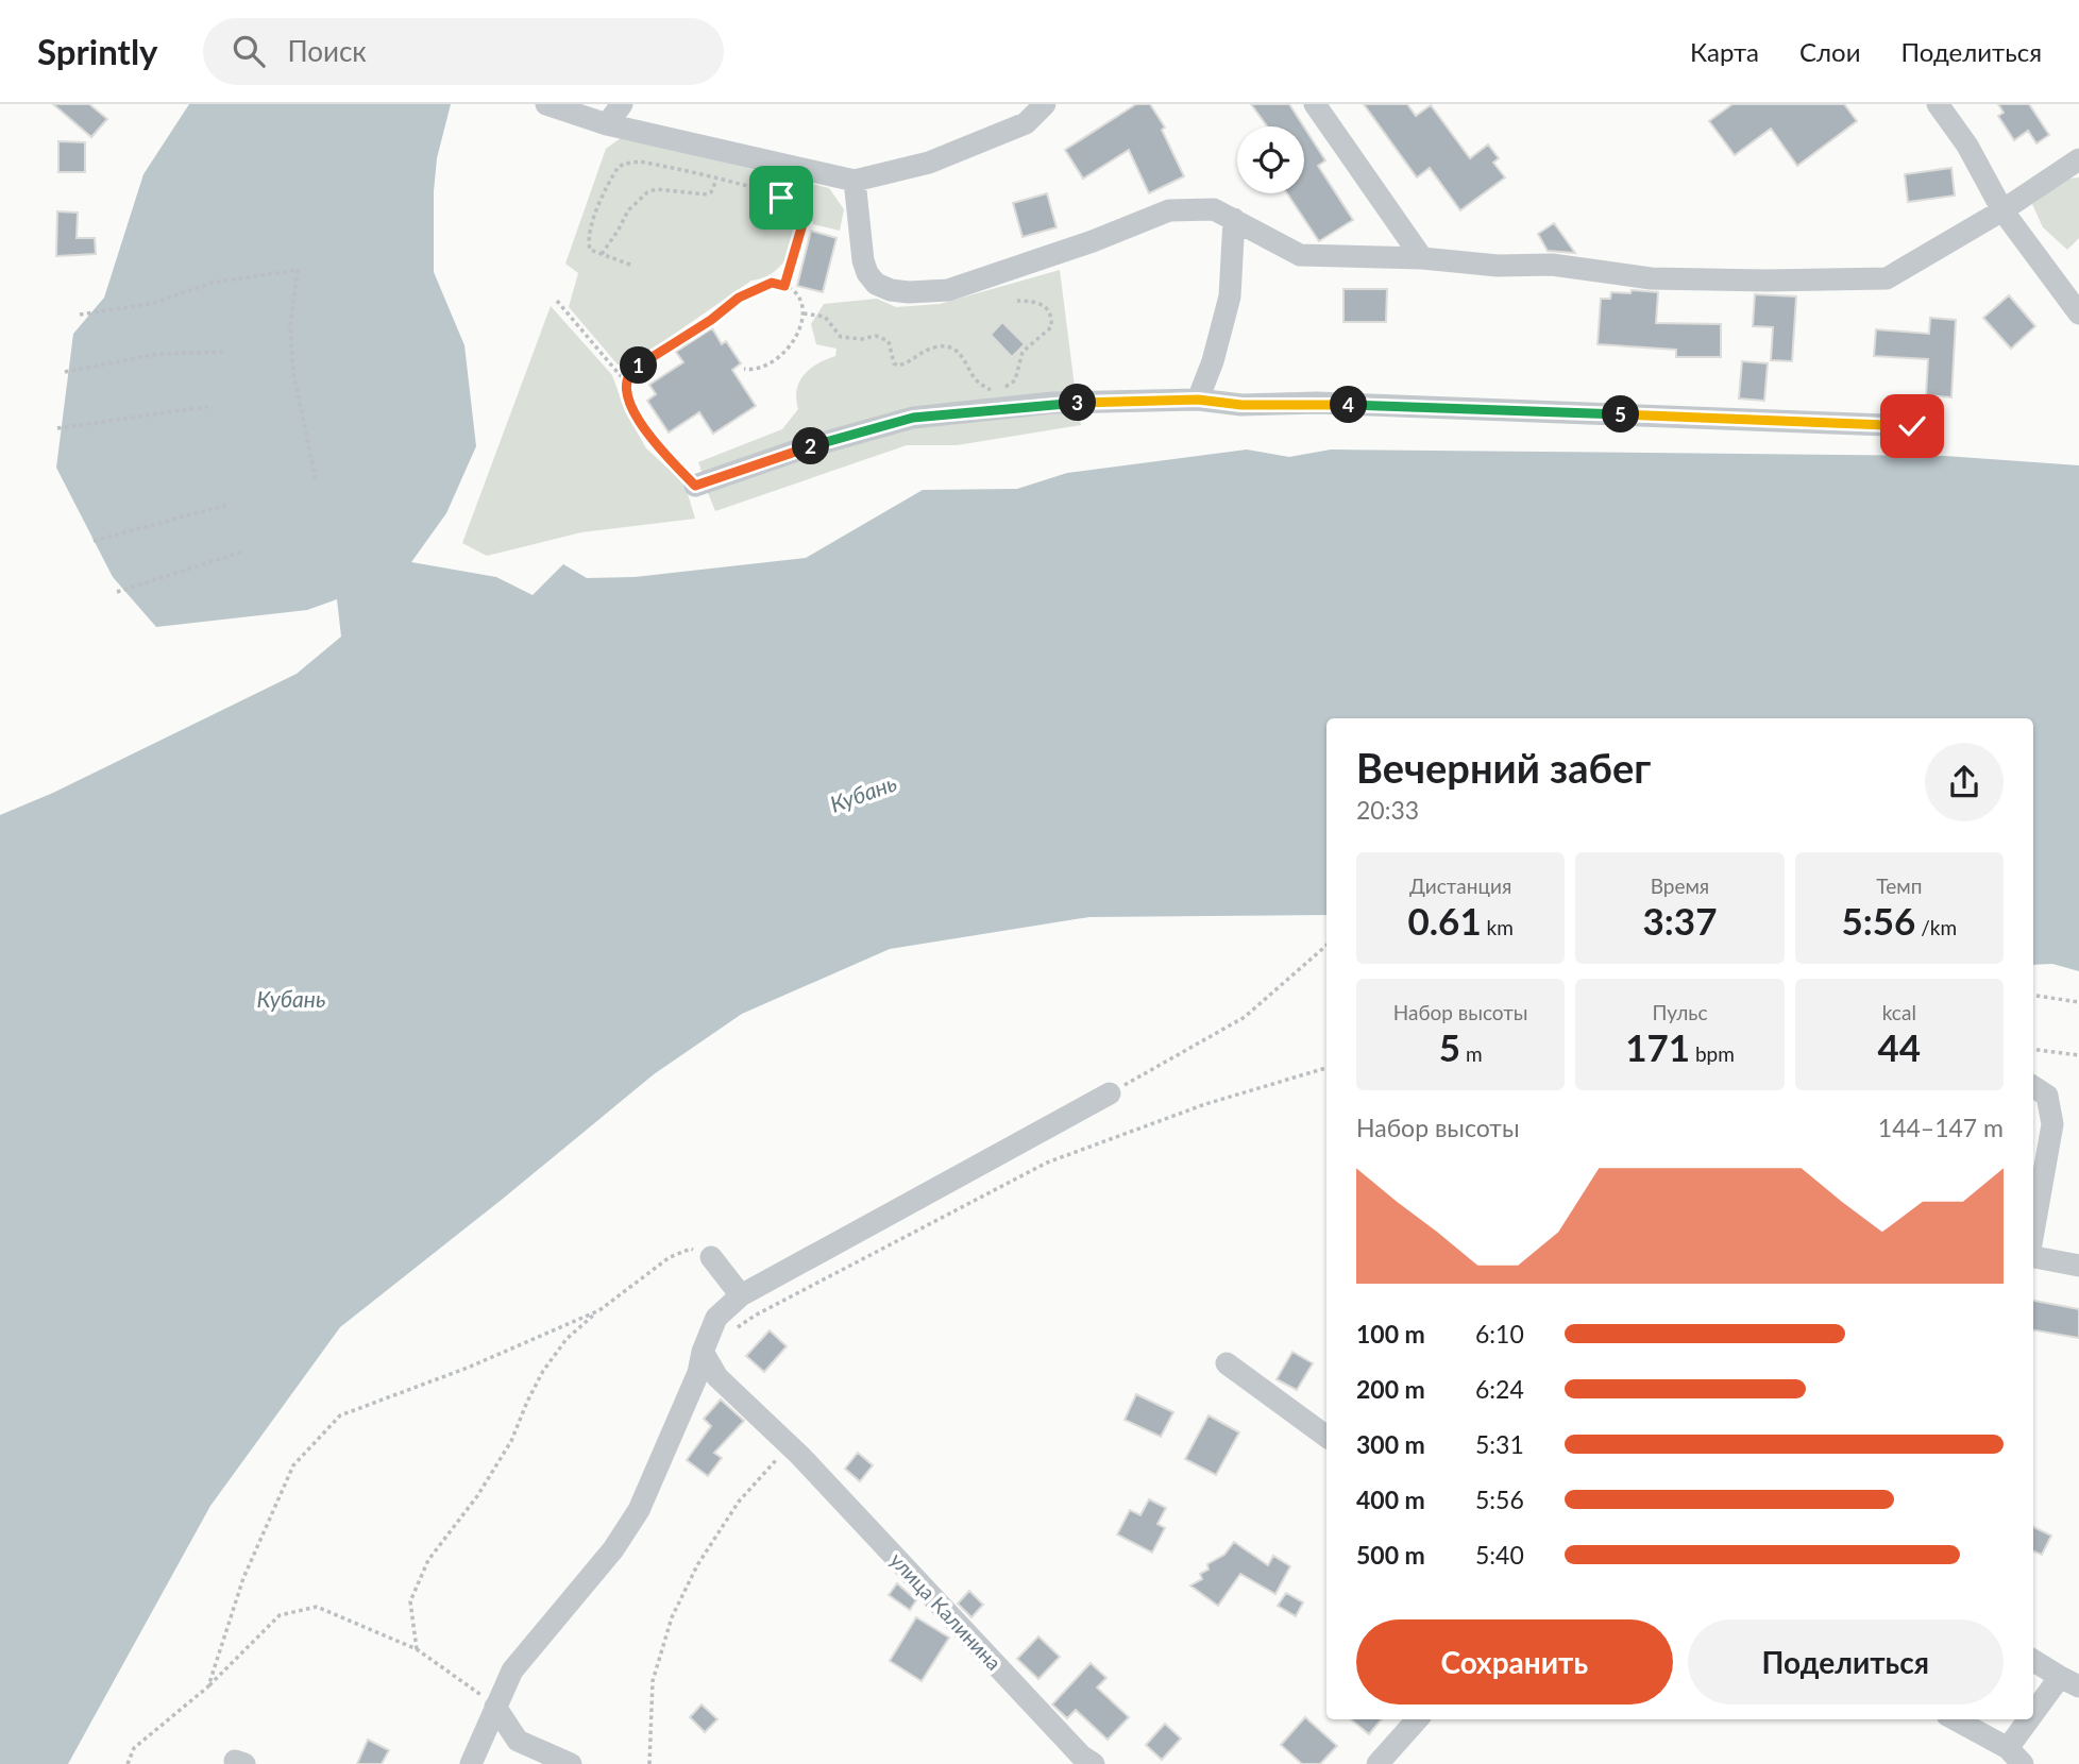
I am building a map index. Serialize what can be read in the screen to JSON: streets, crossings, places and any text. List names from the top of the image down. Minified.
{"streets":{"street":["улица Калинина"]},"water":["Кубань"],"page":{"header":"Sprintly","search":"Поиск","nav":["Карта","Слои","Поделиться"],"pins":["1","3","4","5","2"],"heading":["Вечерний забег","20:33"],"stats":[["Дистанция","0.61 km"],["Время","3:37"],["Темп","5:56 /km"],["Набор высоты","5 m"],["Пульс","171 bpm"],["kcal","44"]],"chart":["Набор высоты","144–147 m"],"list":[{"name":"100 m","note":"6:10"},{"name":"200 m","note":"6:24"},{"name":"300 m","note":"5:31"},{"name":"400 m","note":"5:56"},{"name":"500 m","note":"5:40"}],"buttons":["Сохранить","Поделиться"]}}
